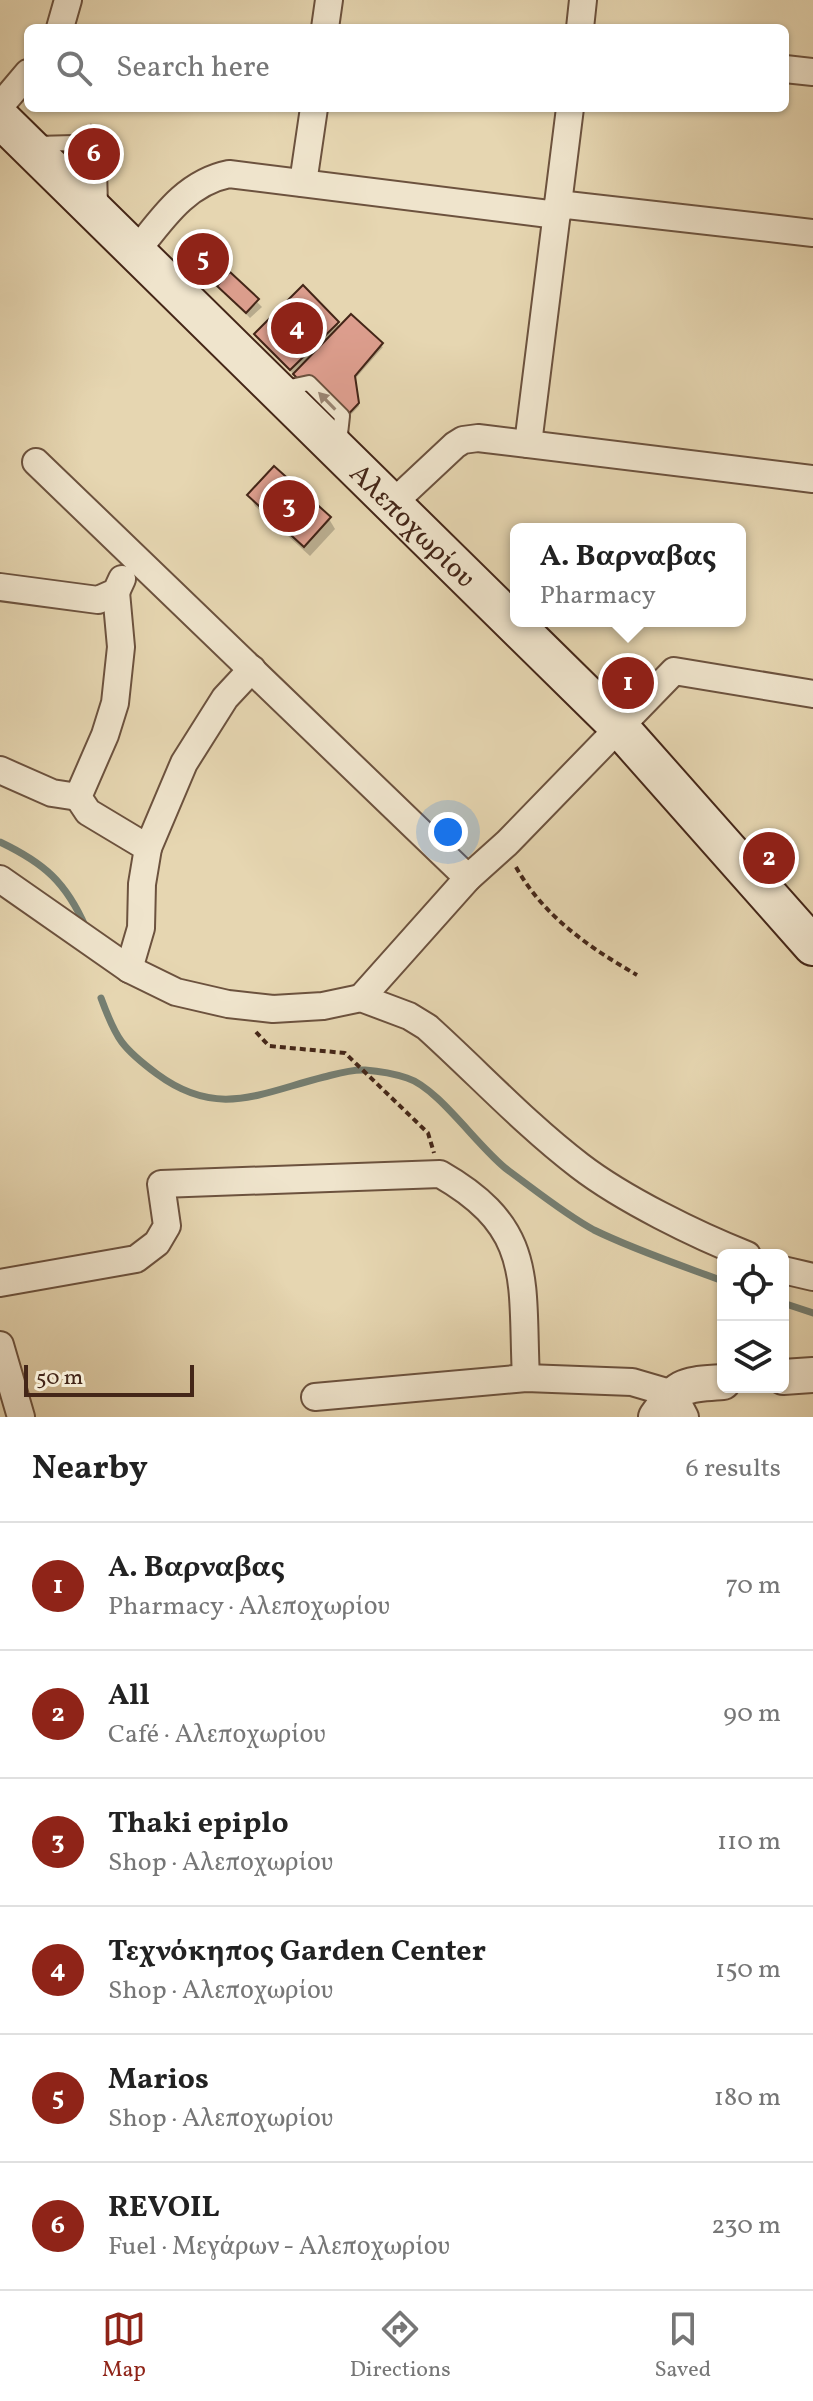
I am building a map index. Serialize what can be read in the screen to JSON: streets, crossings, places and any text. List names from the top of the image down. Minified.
{"streets":{"main road":["Αλεποχωρίου"]},"scale_bar":"50 m","page":{"search":"Search here","pins":["6","5","4","3","1","2"],"popup":["Α. Βαρναβας","Pharmacy"],"scale":"50 m","heading":["Nearby","6 results"],"list":[{"mark":"1","name":"Α. Βαρναβας","note":"Pharmacy · Αλεποχωρίου","value":"70 m"},{"mark":"2","name":"All","note":"Café · Αλεποχωρίου","value":"90 m"},{"mark":"3","name":"Thaki epiplo","note":"Shop · Αλεποχωρίου","value":"110 m"},{"mark":"4","name":"Τεχνόκηπος Garden Center","note":"Shop · Αλεποχωρίου","value":"150 m"},{"mark":"5","name":"Marios","note":"Shop · Αλεποχωρίου","value":"180 m"},{"mark":"6","name":"REVOIL","note":"Fuel · Μεγάρων - Αλεποχωρίου","value":"230 m"}],"nav":["Map","Directions","Saved"]}}
